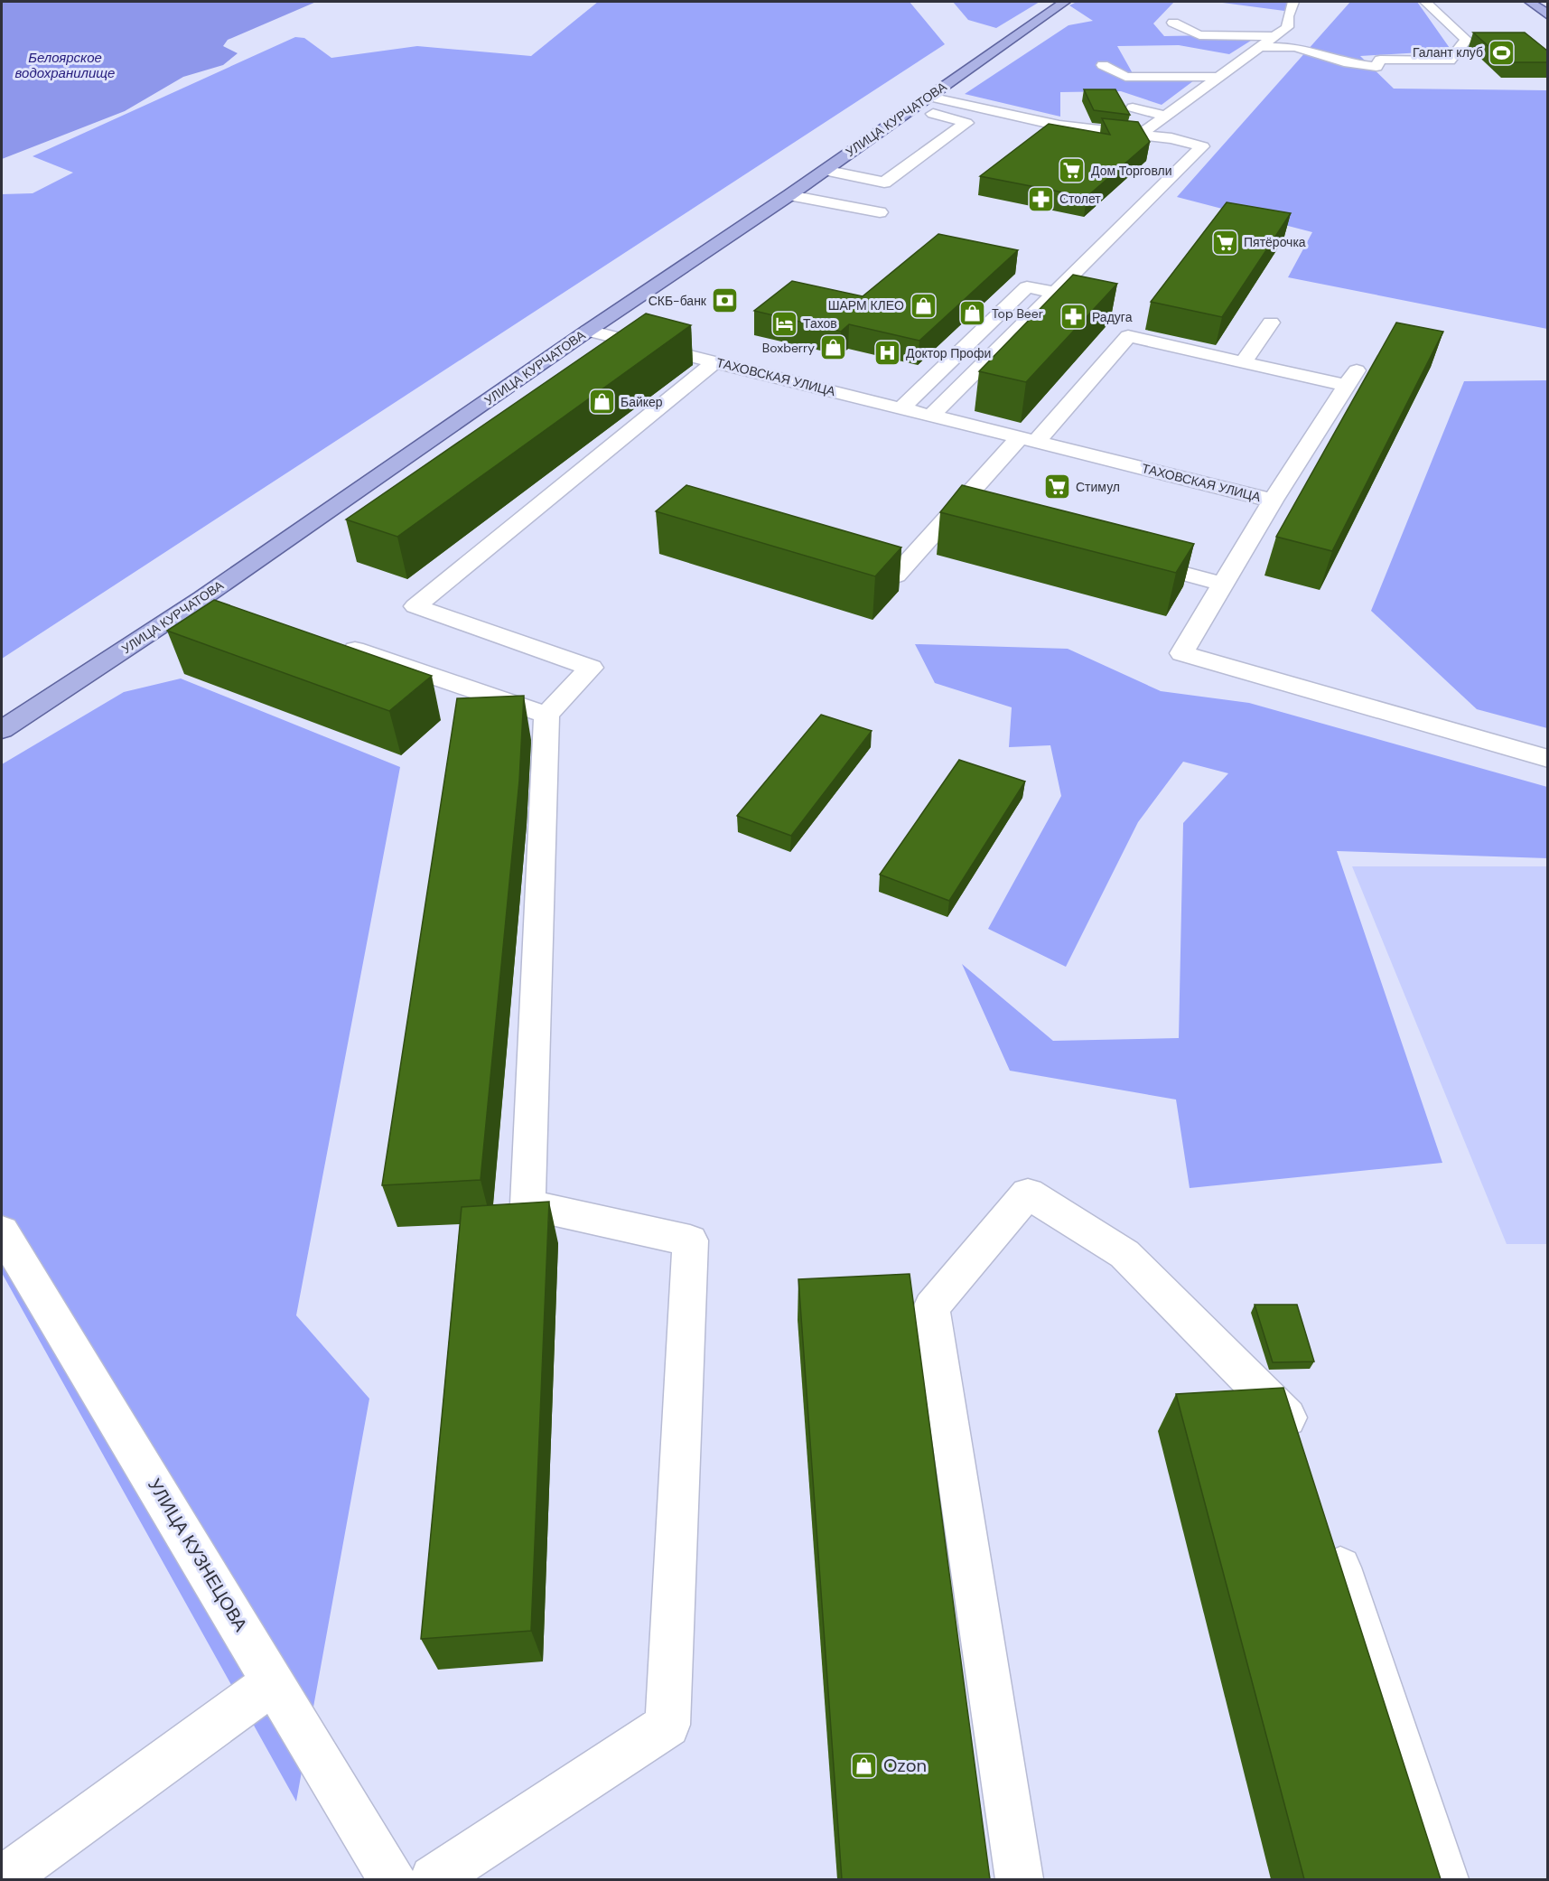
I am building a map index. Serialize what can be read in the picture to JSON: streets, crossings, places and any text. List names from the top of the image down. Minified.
{"streets":{"main road":["УЛИЦА КУРЧАТОВА"],"street":["ТАХОВСКАЯ УЛИЦА","УЛИЦА КУЗНЕЦОВА"]},"crossings":[["УЛИЦА КУРЧАТОВА","ТАХОВСКАЯ УЛИЦА"]],"water":["Белоярское водохранилище"],"places":{"sports":["Галант клуб"],"supermarket":["Дом Торговли","Пятёрочка","Стимул"],"pharmacy":["Столет","Радуга"],"bank":["СКБ-банк"],"shop":["ШАРМ КЛЕО","Top Beer","Boxberry","Байкер","Ozon"],"hotel":["Тахов"],"hospital":["Доктор Профи"]}}
